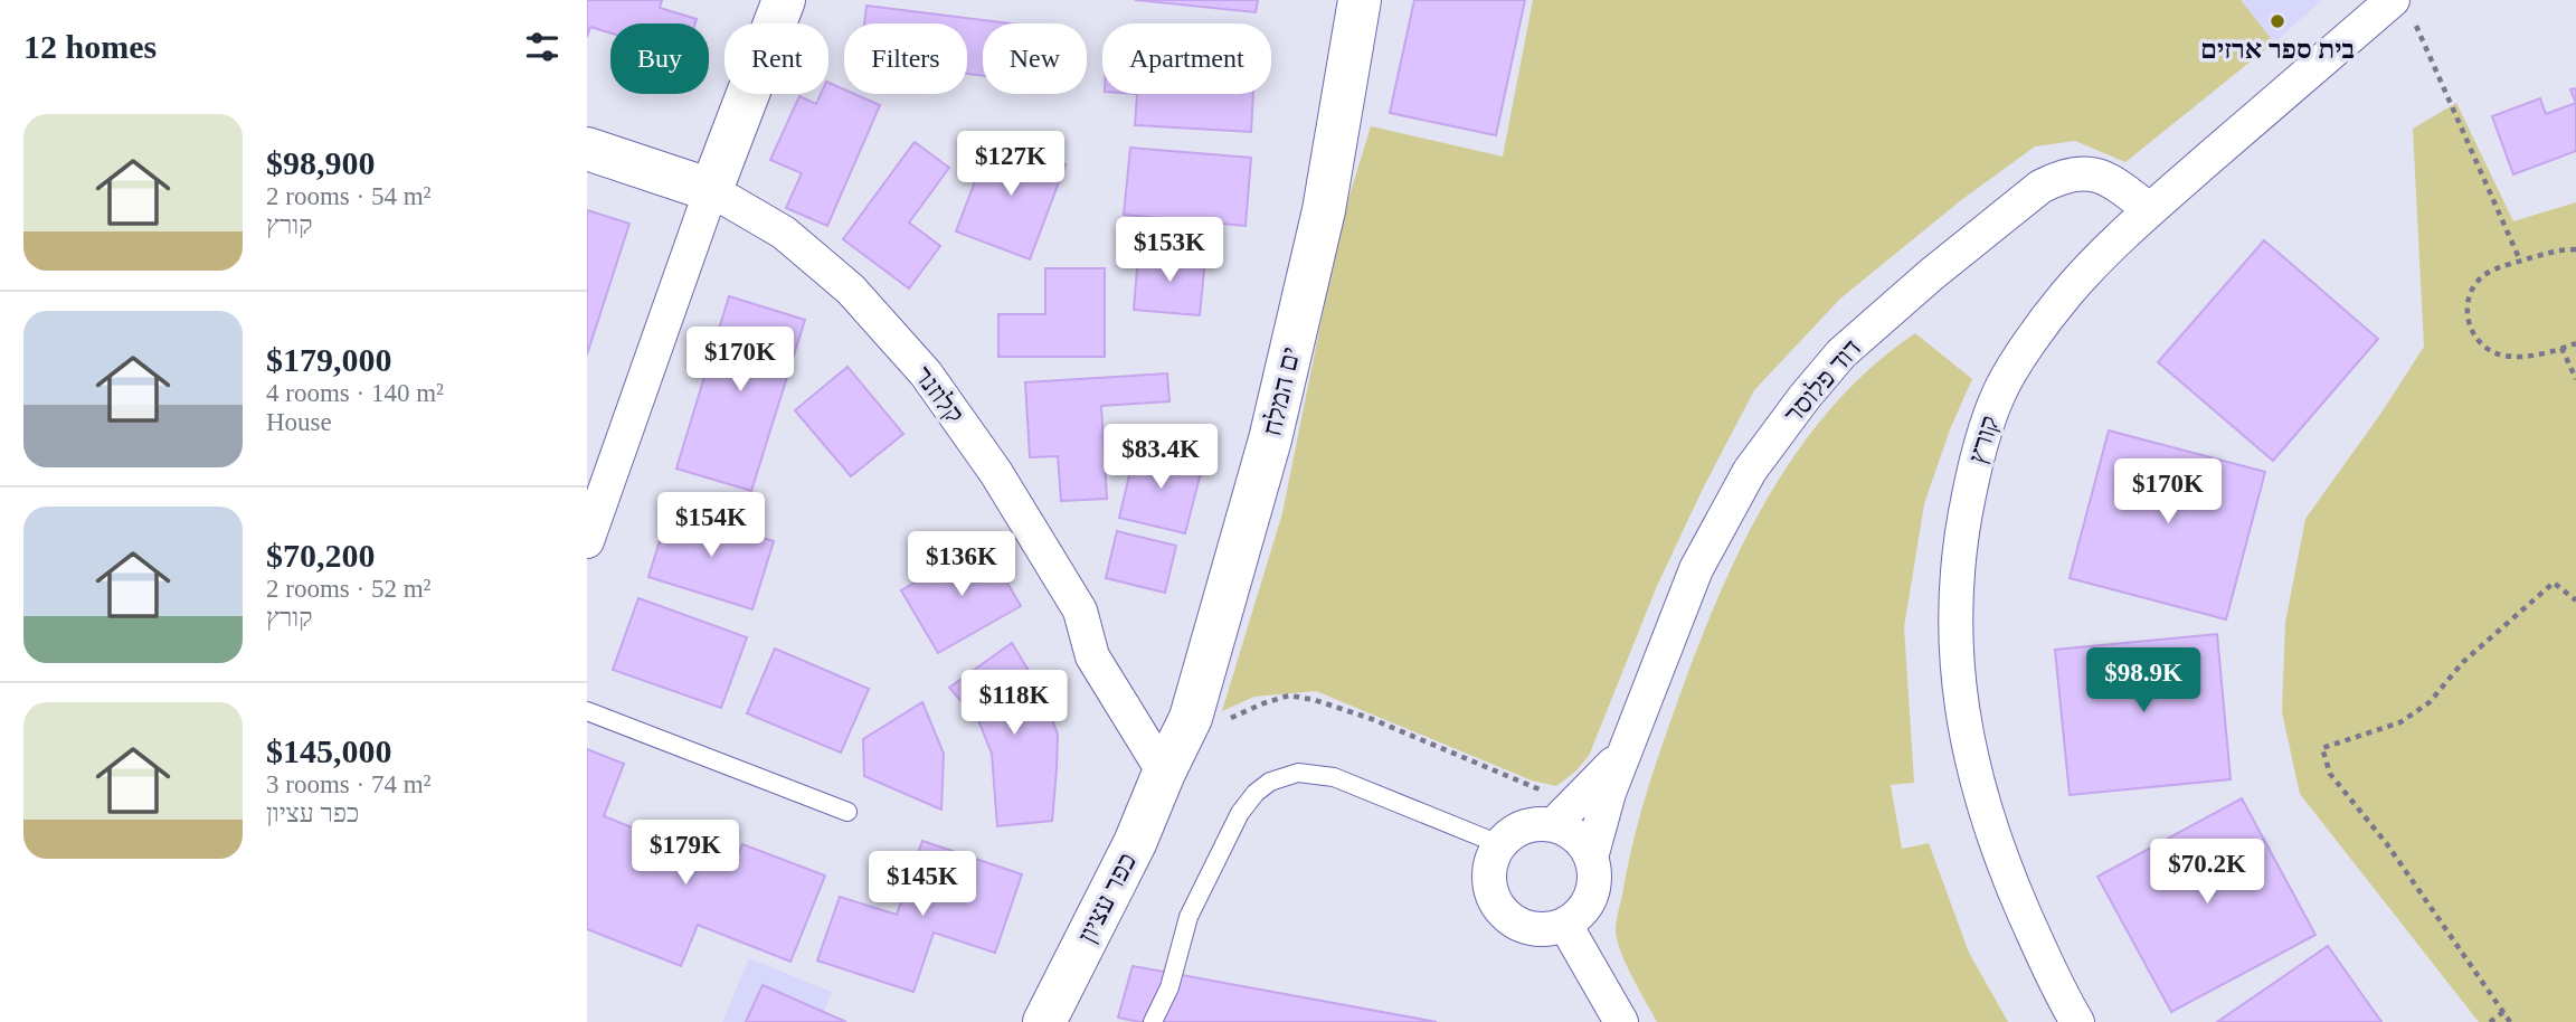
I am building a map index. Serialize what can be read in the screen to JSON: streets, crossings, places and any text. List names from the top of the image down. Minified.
{"streets":{"street":["דוד פלוסר","ים המלח","קלוזנר","קורץ","כפר עציון"]},"crossings":[["דוד פלוסר","קורץ"],["ים המלח","קלוזנר"],["ים המלח","כפר עציון"],["קלוזנר","כפר עציון"]],"places":["בית ספר ארזים"],"page":{"heading":"12 homes","chip":["Buy","Rent","Filters","New","Apartment"],"list":[{"name":"$98,900","note":"2 rooms · 54 m² · קורץ"},{"name":"$179,000","note":"4 rooms · 140 m² · House"},{"name":"$70,200","note":"2 rooms · 52 m² · קורץ"},{"name":"$145,000","note":"3 rooms · 74 m² · כפר עציון"}],"price":["$127K","$153K","$170K","$83.4K","$170K","$154K","$136K","$98.9K","$118K","$179K","$70.2K","$145K"]}}
